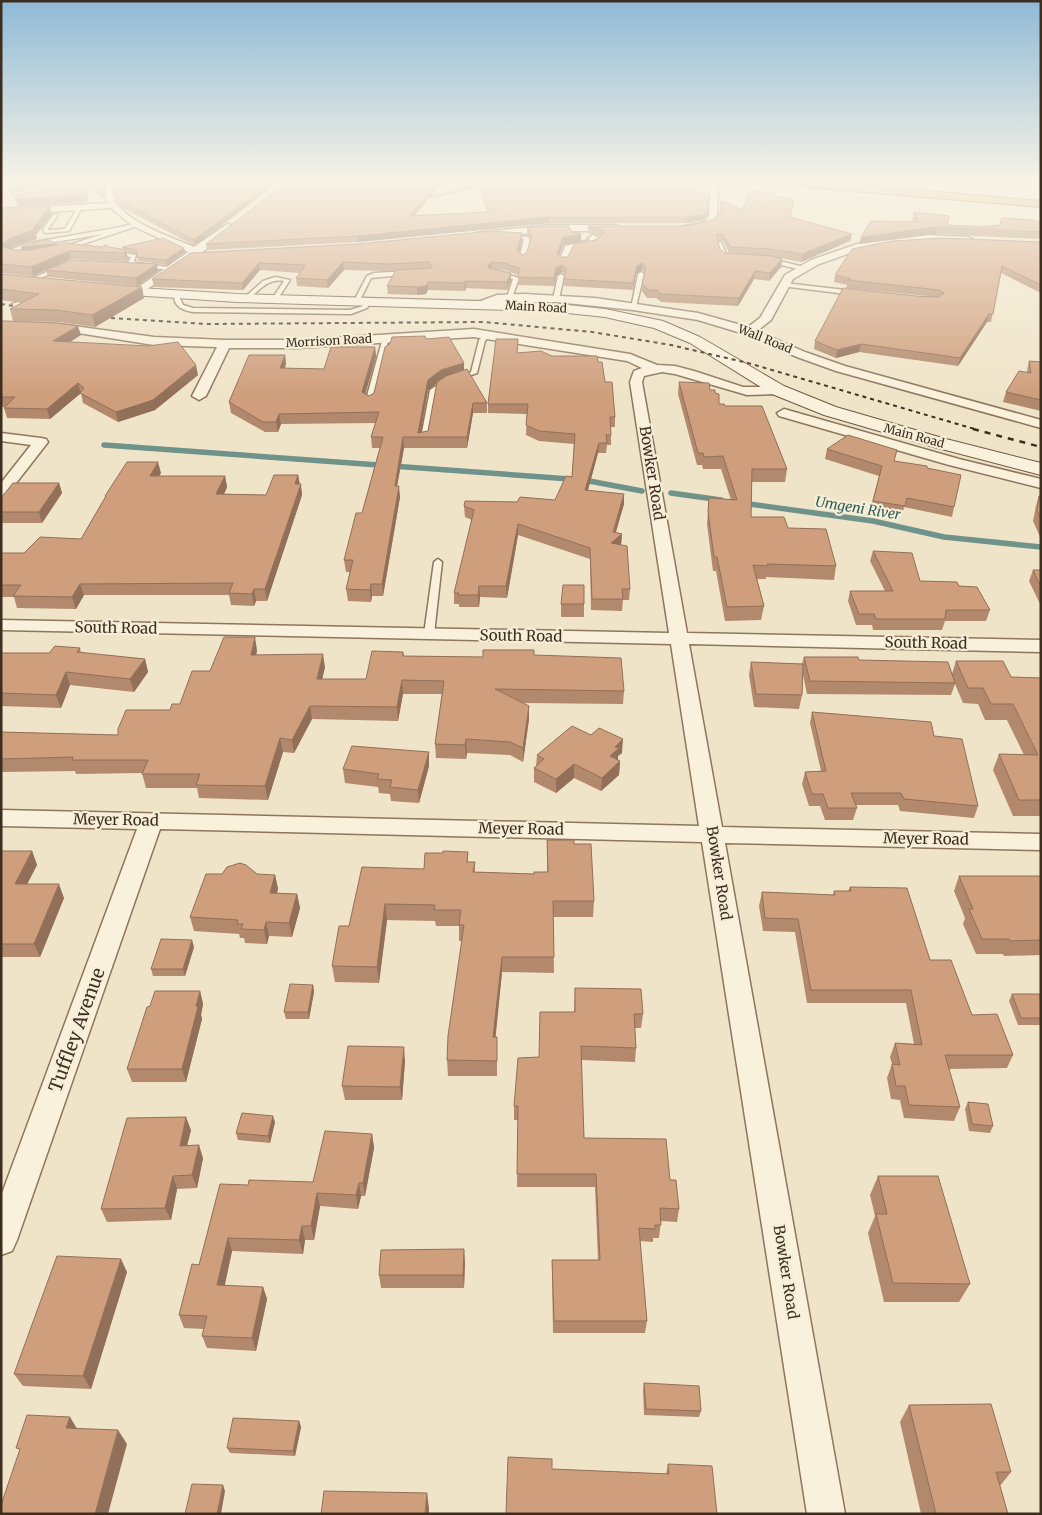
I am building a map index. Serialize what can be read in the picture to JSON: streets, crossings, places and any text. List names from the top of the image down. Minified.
{"streets":{"main road":["Main Road"],"street":["Wall Road","Morrison Road","Bowker Road","South Road","Meyer Road","Tuffley Avenue"]},"crossings":[["Main Road","Wall Road"],["Morrison Road","Bowker Road"],["Bowker Road","South Road"],["Bowker Road","Meyer Road"],["Meyer Road","Tuffley Avenue"]],"water":["Umgeni River"]}
